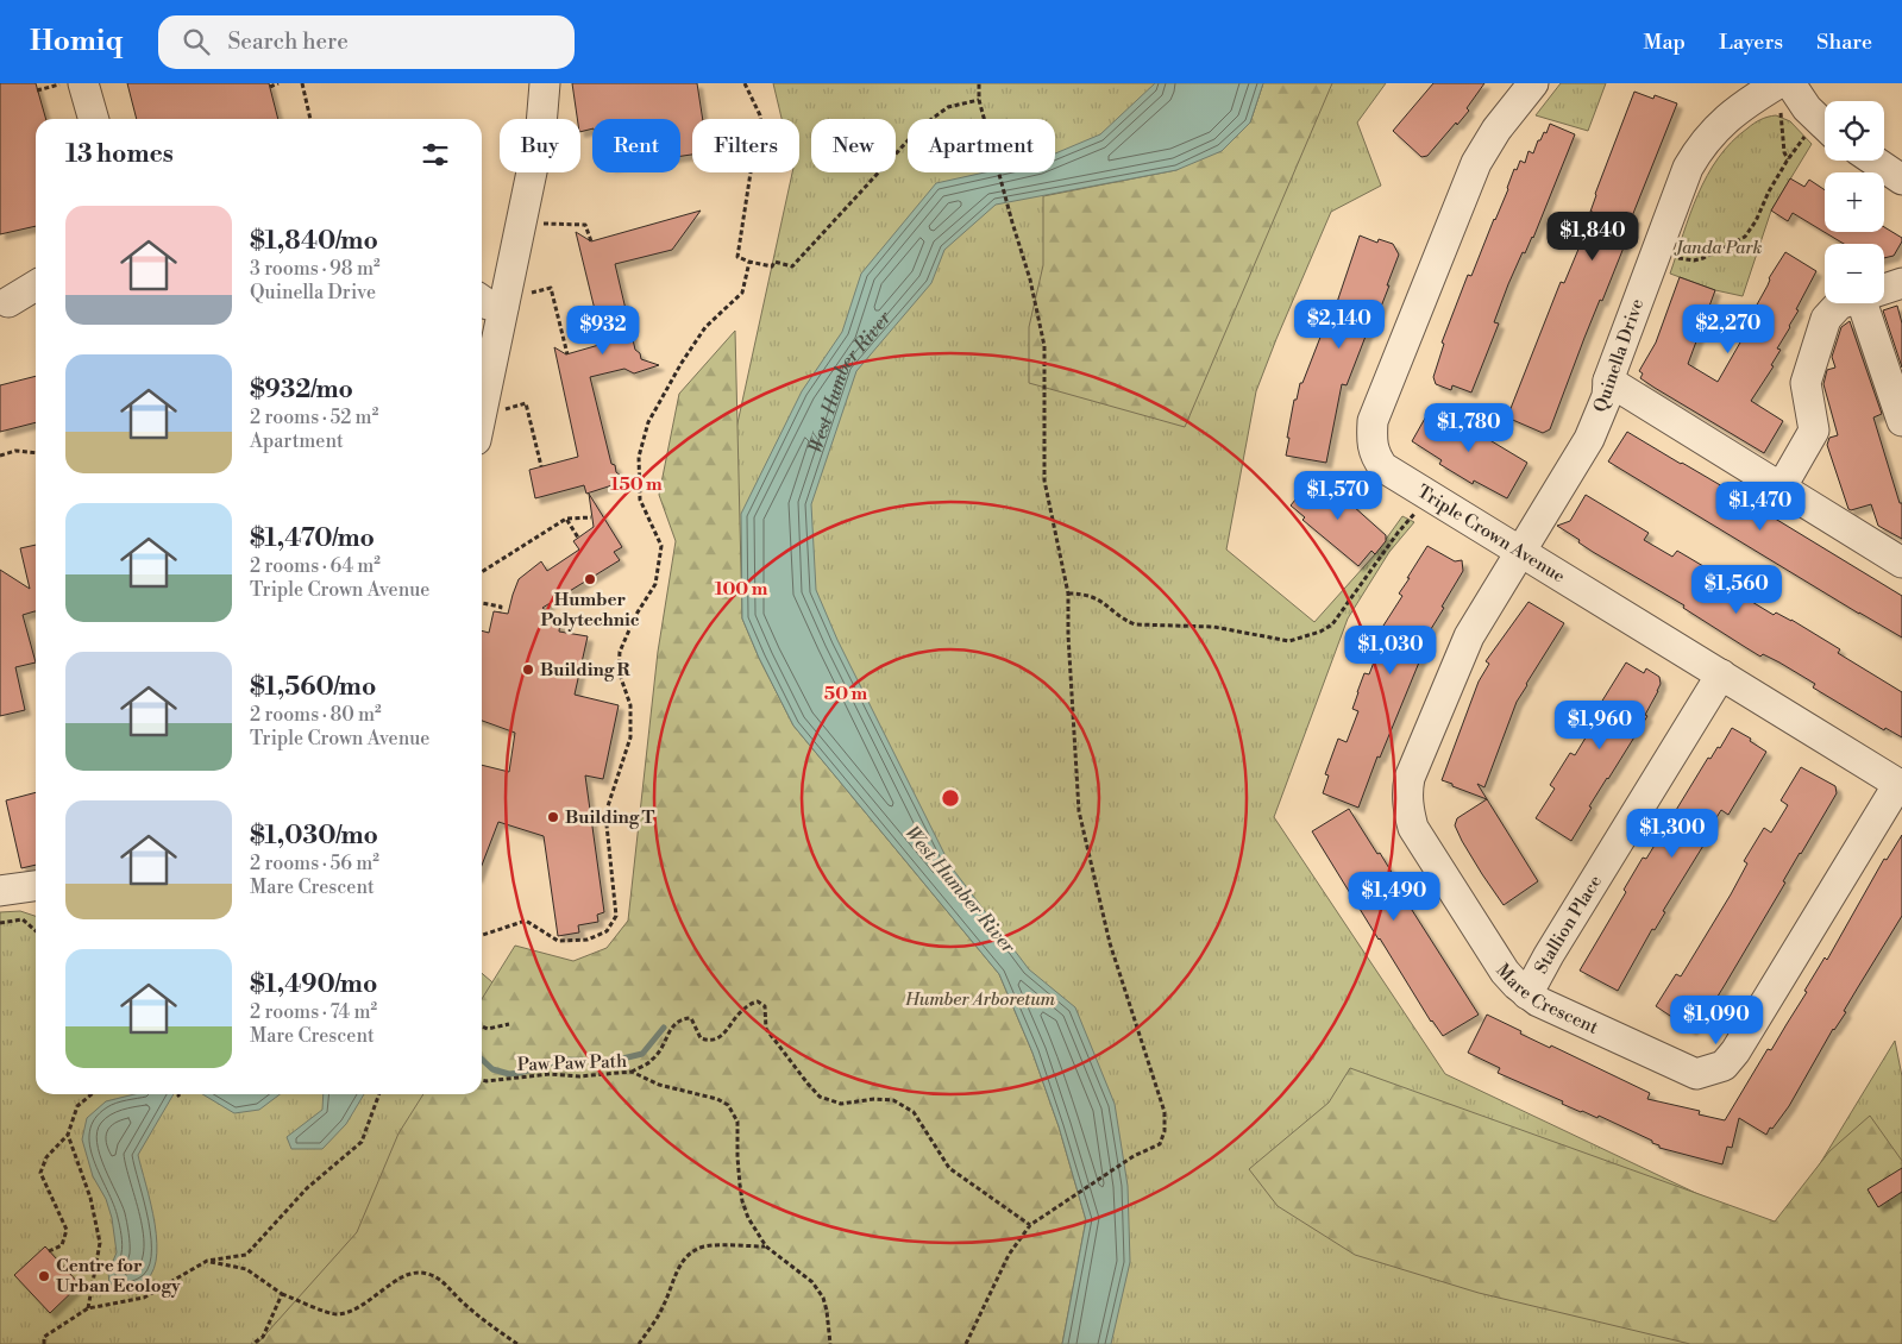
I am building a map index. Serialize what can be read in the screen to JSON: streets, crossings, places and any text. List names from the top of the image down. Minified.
{"streets":{"street":["Quinella Drive","Triple Crown Avenue","Stallion Place","Mare Crescent"],"path":["Paw Paw Path"]},"crossings":[["Quinella Drive","Triple Crown Avenue"],["Quinella Drive","Mare Crescent"],["Triple Crown Avenue","Stallion Place"],["Triple Crown Avenue","Mare Crescent"],["Stallion Place","Mare Crescent"]],"water":["West Humber River"],"parks":["Janda Park","Humber Arboretum"],"places":["Humber Polytechnic","Building R","Building T","Centre for Urban Ecology"],"page":{"header":"Homiq","search":"Search here","nav":["Map","Layers","Share"],"map_buttons":["+","−"],"chip":["Buy","Rent","Filters","New","Apartment"],"heading":"13 homes","list":[{"name":"$1,840/mo","note":"3 rooms · 98 m² · Quinella Drive"},{"name":"$932/mo","note":"2 rooms · 52 m² · Apartment"},{"name":"$1,470/mo","note":"2 rooms · 64 m² · Triple Crown Avenue"},{"name":"$1,560/mo","note":"2 rooms · 80 m² · Triple Crown Avenue"},{"name":"$1,030/mo","note":"2 rooms · 56 m² · Mare Crescent"},{"name":"$1,490/mo","note":"2 rooms · 74 m² · Mare Crescent"}],"price":["$1,840","$2,140","$2,270","$932","$1,780","$1,570","$1,470","$1,560","$1,030","$1,960","$1,300","$1,490","$1,090"]},"rings":["150 m","100 m","50 m"]}
